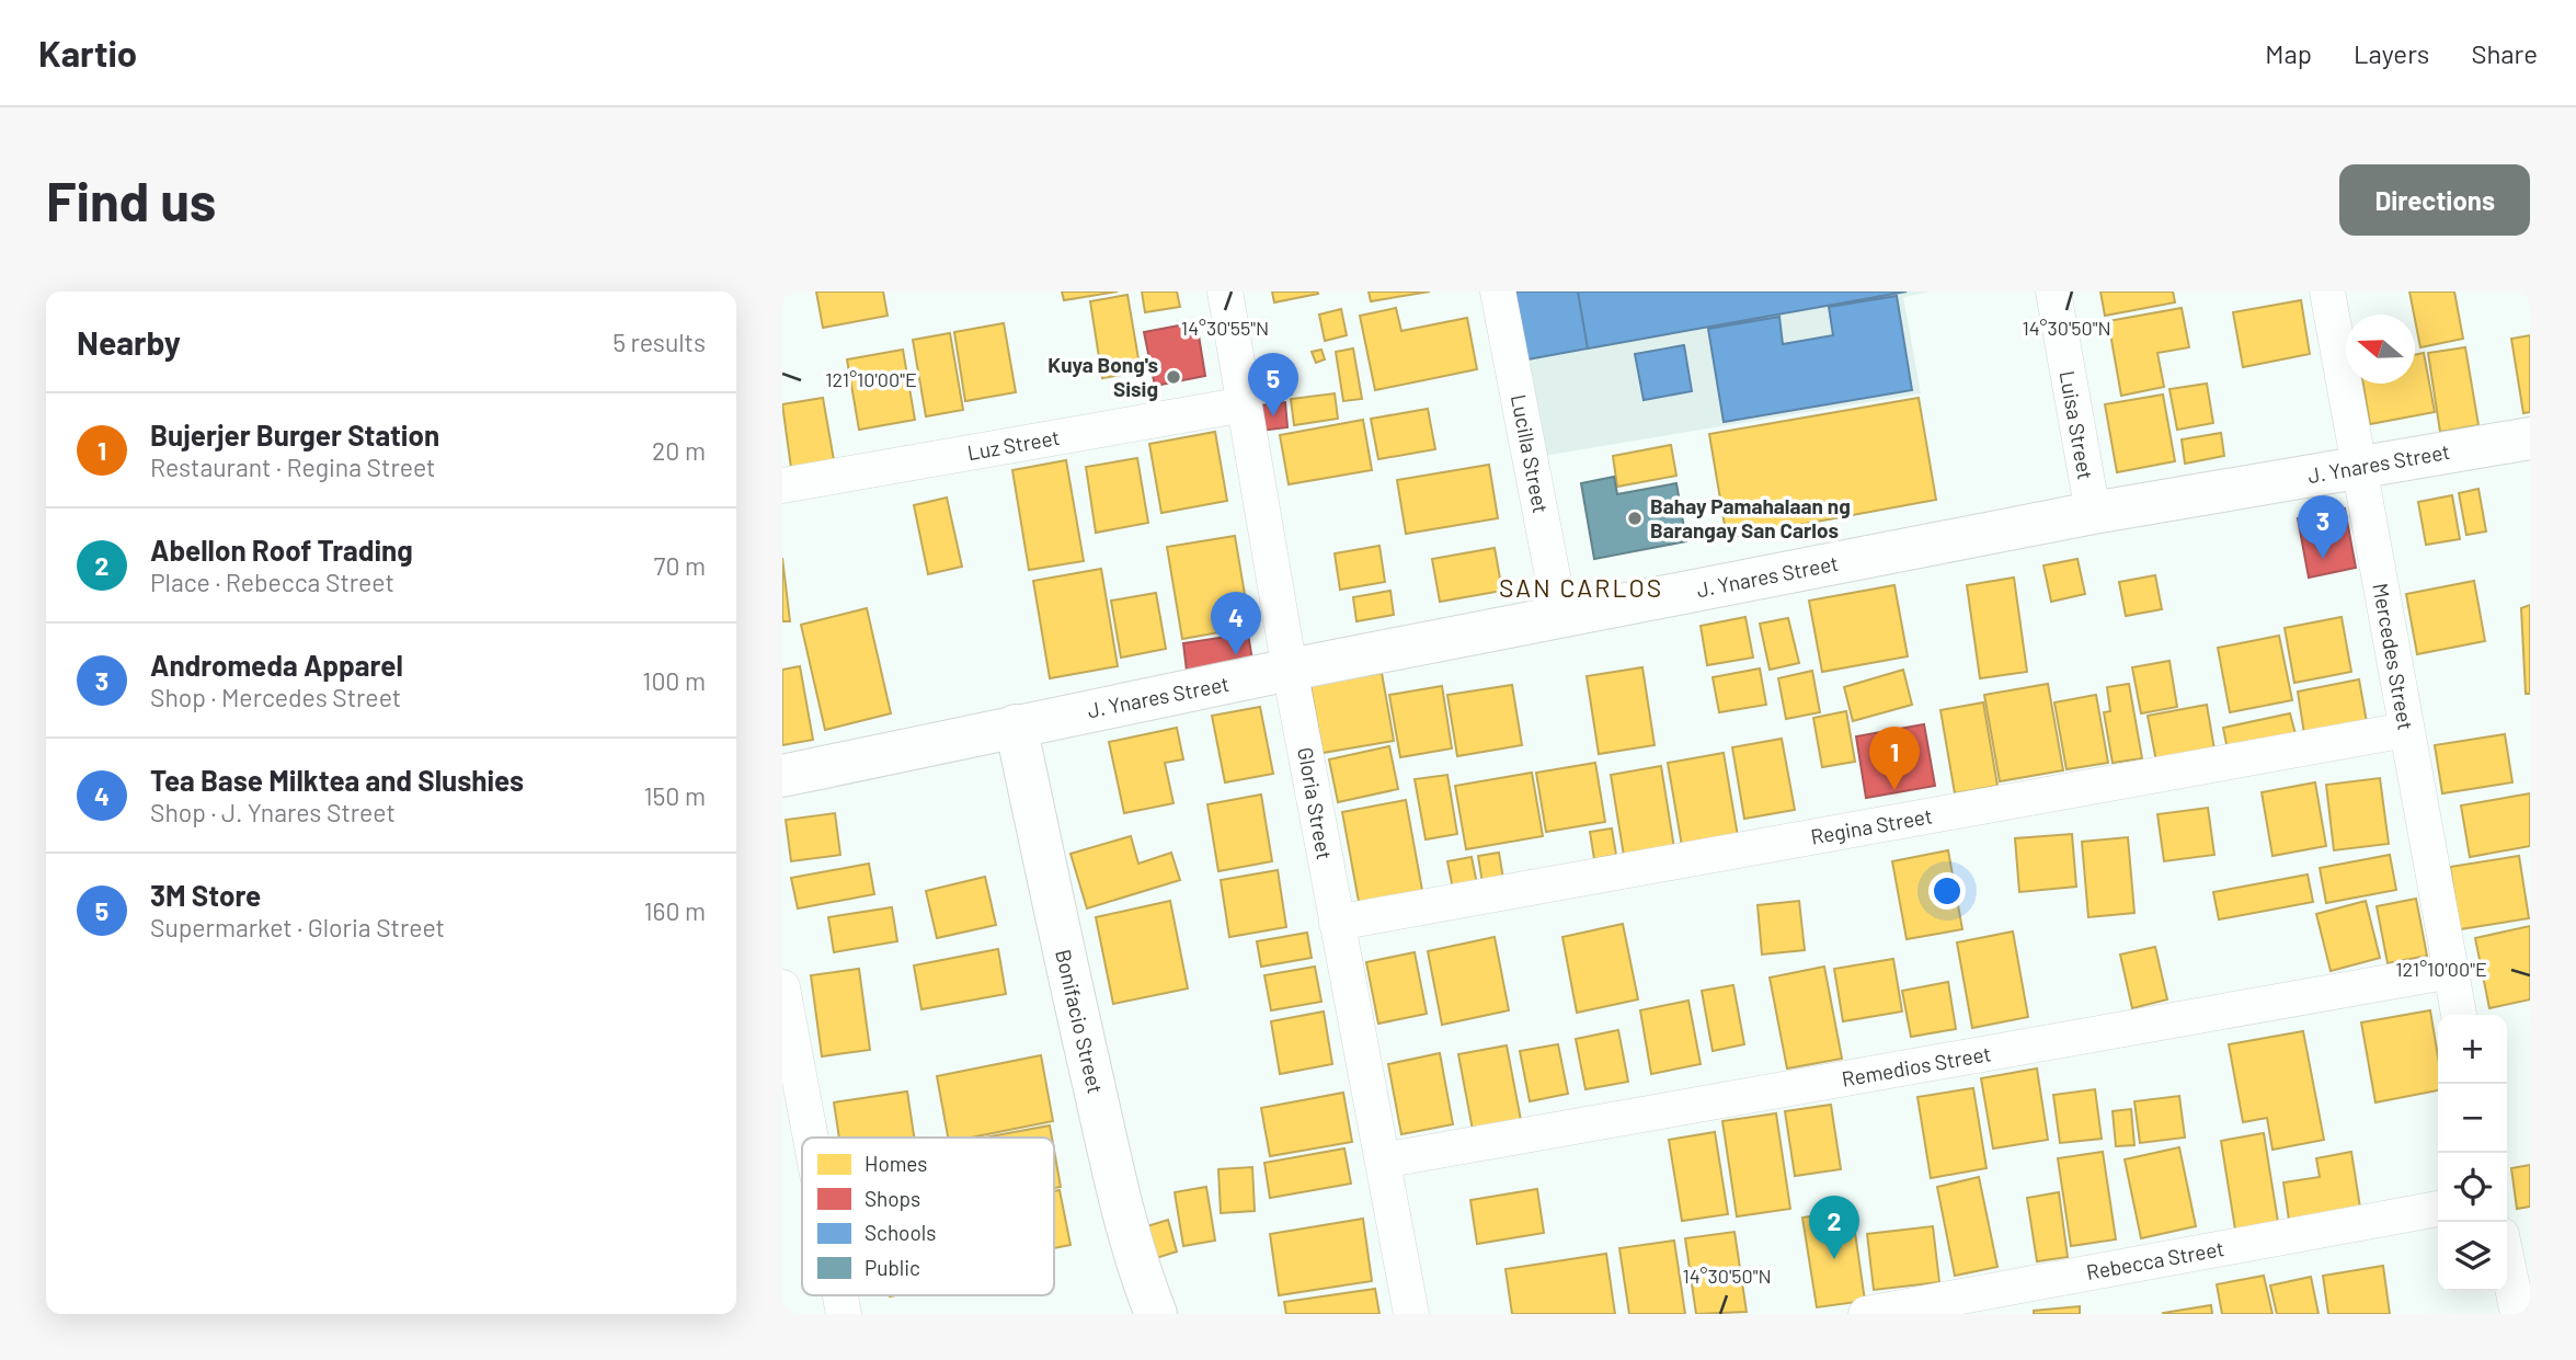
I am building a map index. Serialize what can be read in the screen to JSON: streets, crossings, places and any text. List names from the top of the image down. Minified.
{"streets":{"street":["Luisa Street","Luz Street","Lucilla Street","J. Ynares Street","Mercedes Street","Gloria Street","Regina Street","Bonifacio Street","Remedios Street","Rebecca Street"]},"crossings":[["Luisa Street","J. Ynares Street"],["Luz Street","Gloria Street"],["Lucilla Street","J. Ynares Street"],["J. Ynares Street","Mercedes Street"],["J. Ynares Street","Gloria Street"],["J. Ynares Street","Bonifacio Street"],["Mercedes Street","Regina Street"],["Mercedes Street","Remedios Street"],["Gloria Street","Regina Street"],["Gloria Street","Remedios Street"]],"districts":["SAN CARLOS"],"places":["Kuya Bong's Sisig","Bahay Pamahalaan ng Barangay San Carlos"],"legend":["Homes","Shops","Schools","Public"],"north":"left","page":{"header":"Kartio","nav":["Map","Layers","Share"],"buttons":"Directions","title":"Find us","heading":["Nearby","5 results"],"pins":["5","3","4","1","2"],"list":[{"mark":"1","name":"Bujerjer Burger Station","note":"Restaurant · Regina Street","value":"20 m"},{"mark":"2","name":"Abellon Roof Trading","note":"Place · Rebecca Street","value":"70 m"},{"mark":"3","name":"Andromeda Apparel","note":"Shop · Mercedes Street","value":"100 m"},{"mark":"4","name":"Tea Base Milktea and Slushies","note":"Shop · J. Ynares Street","value":"150 m"},{"mark":"5","name":"3M Store","note":"Supermarket · Gloria Street","value":"160 m"}],"map_buttons":["+","−"]},"coordinates":["14°30'55\"N","14°30'50\"N","121°10'00\"E"]}
